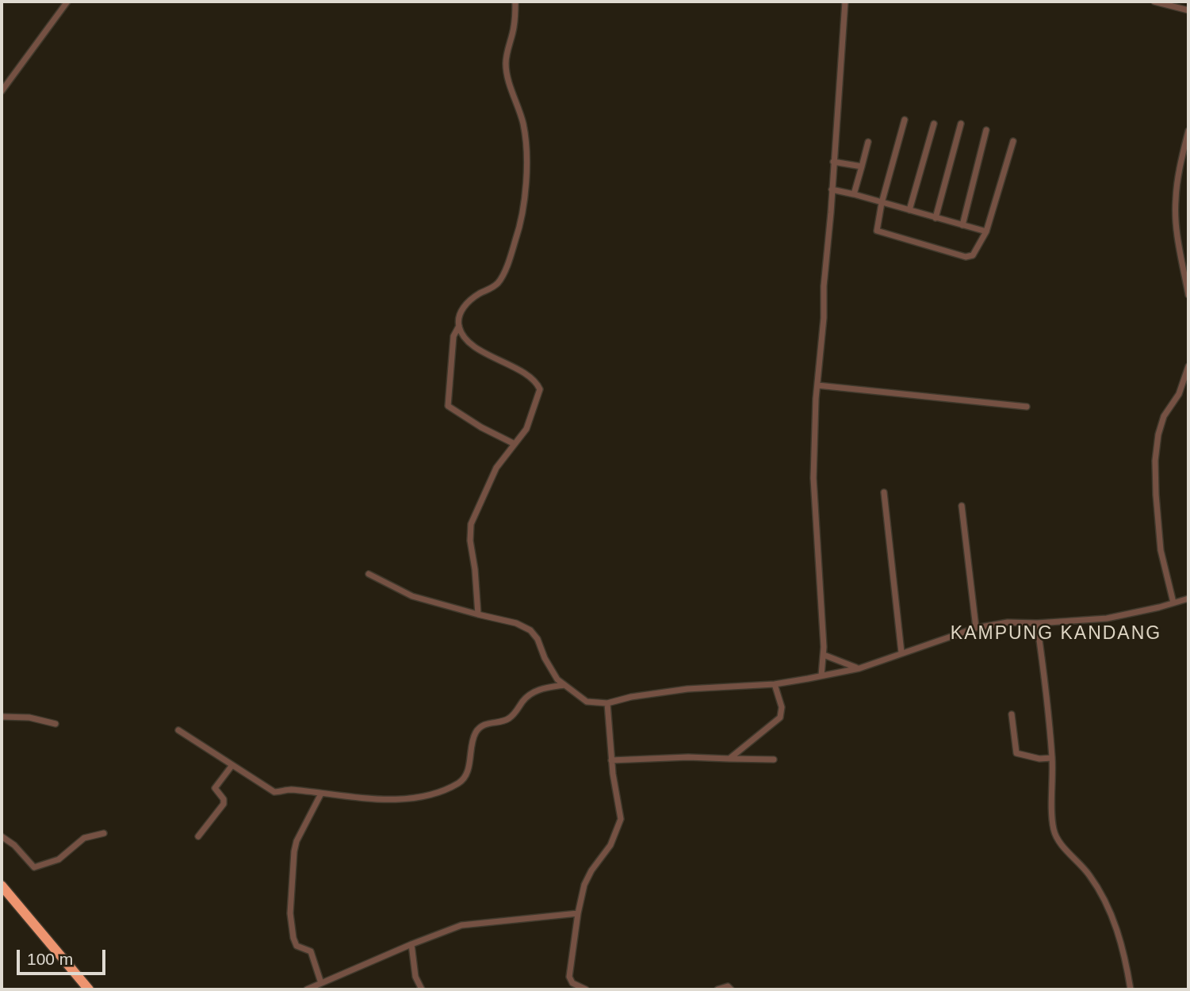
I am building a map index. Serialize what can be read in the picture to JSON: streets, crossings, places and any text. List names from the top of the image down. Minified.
{"districts":["KAMPUNG KANDANG"],"scale_bar":"100 m"}
